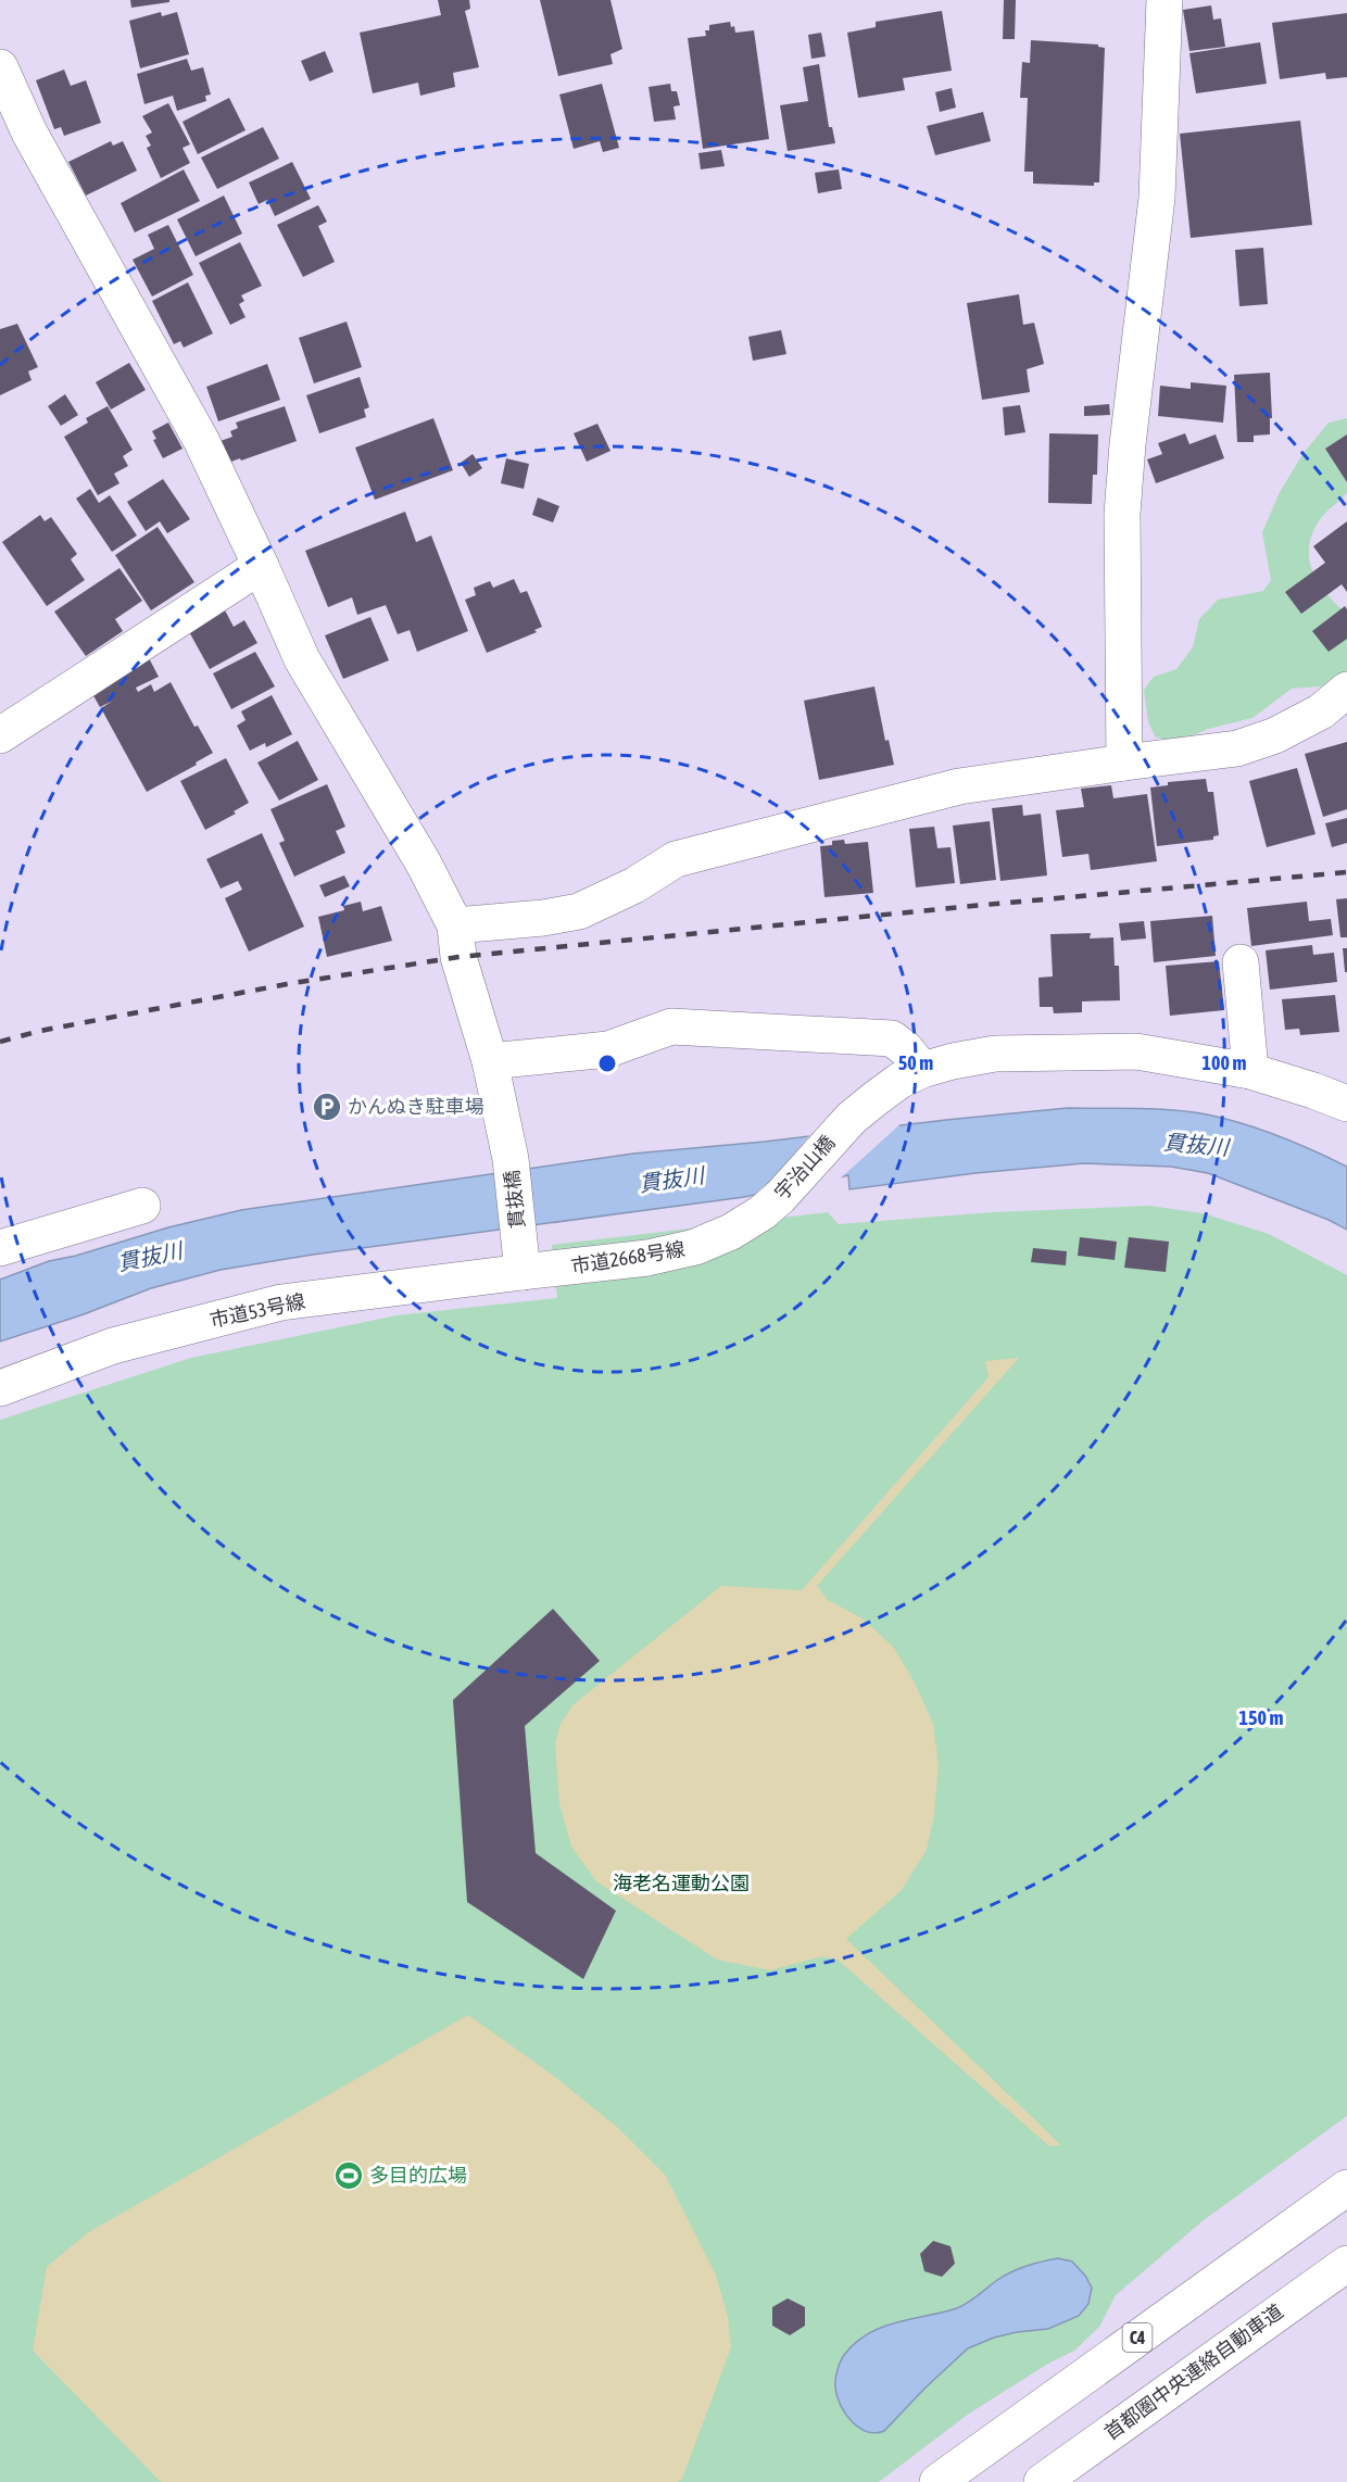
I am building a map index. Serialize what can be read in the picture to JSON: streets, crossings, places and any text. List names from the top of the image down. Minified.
{"streets":{"main road":["宇治山橋","貫抜橋","市道2668号線","市道53号線","C4","首都圏中央連絡自動車道"]},"crossings":[["宇治山橋","市道2668号線"],["貫抜橋","市道2668号線"],["貫抜橋","市道53号線"],["市道2668号線","市道53号線"]],"water":["貫抜川"],"parks":["海老名運動公園"],"places":{"parking":["かんぬき駐車場"],"sports":["多目的広場"]},"rings":["50 m","100 m","150 m"]}
